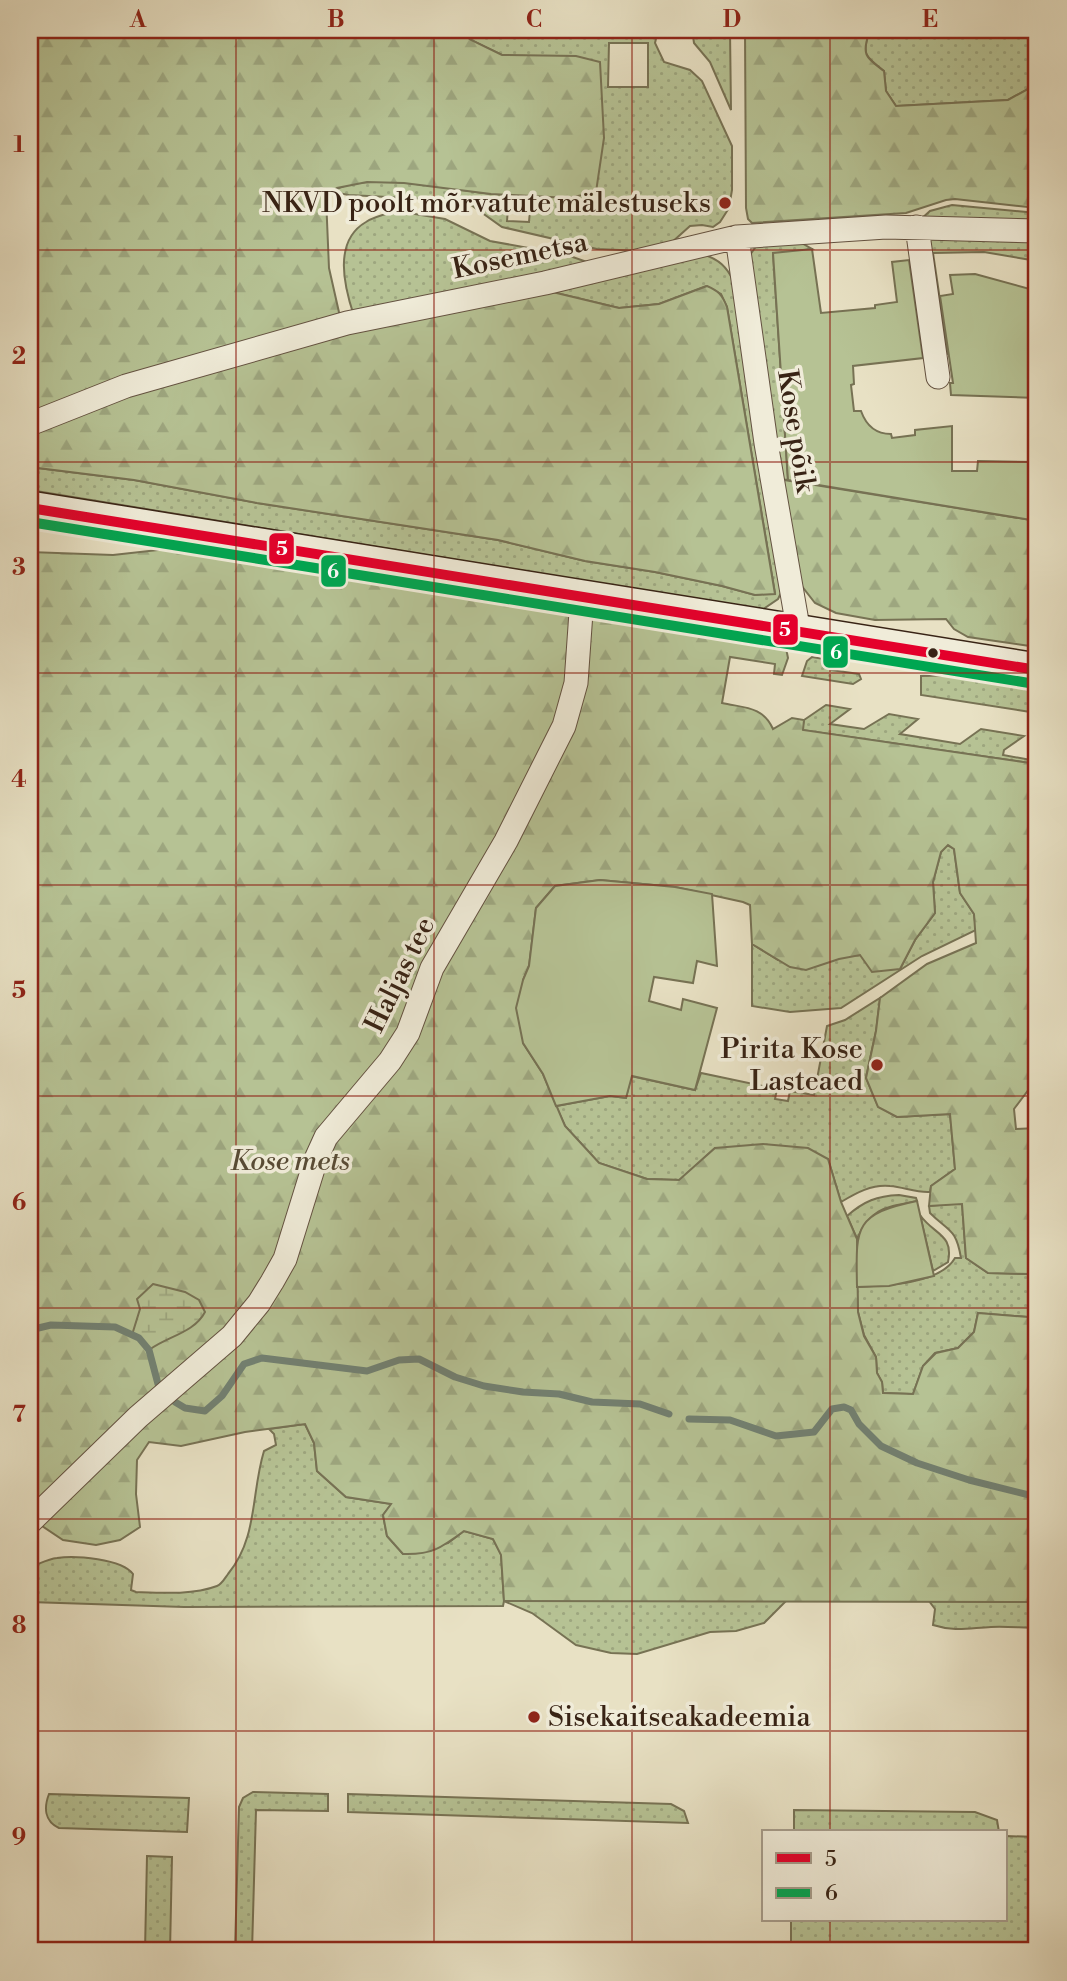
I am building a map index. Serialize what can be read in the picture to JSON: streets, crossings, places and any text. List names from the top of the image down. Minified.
{"streets":{"street":["Kosemetsa","Kose põik","Haljas tee"]},"crossings":[["Kosemetsa","Kose põik"]],"parks":["Kose mets"],"places":["NKVD poolt mõrvatute mälestuseks","Pirita Kose Lasteaed","Sisekaitseakadeemia"],"lines":["transit line 5","transit line 6"],"legend":["5","6"],"grid":{"columns":["A","B","C","D","E"],"rows":["1","2","3","4","5","6","7","8","9"]}}
